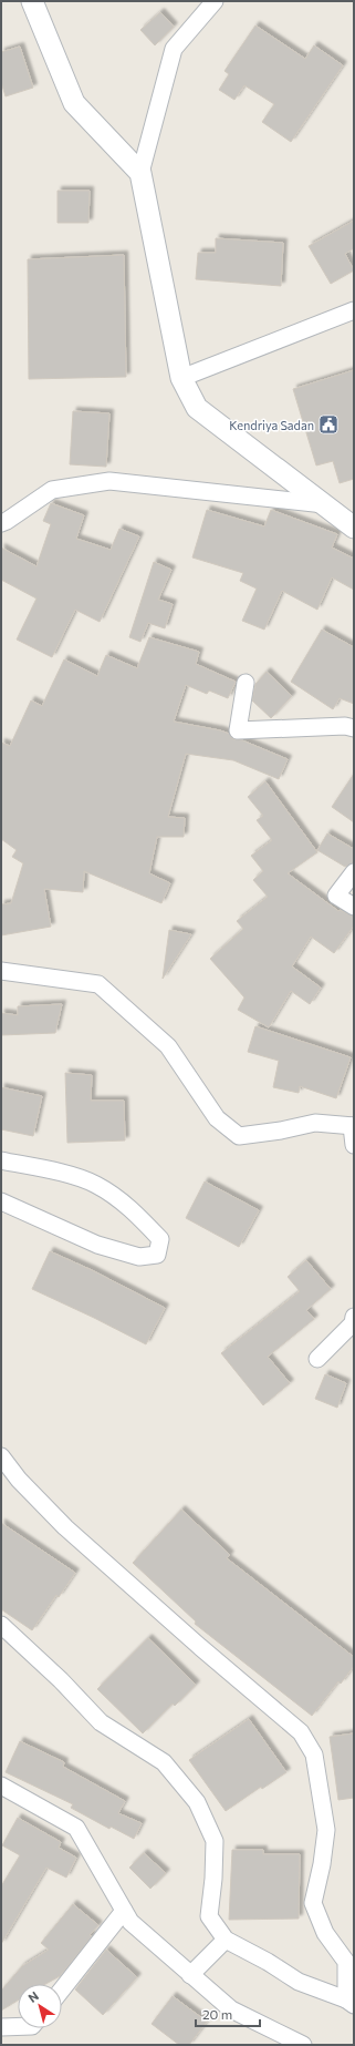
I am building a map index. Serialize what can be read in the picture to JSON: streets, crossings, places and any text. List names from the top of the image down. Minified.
{"places":{"public building":["Kendriya Sadan"]},"scale_bar":"20 m","north":"top left"}
